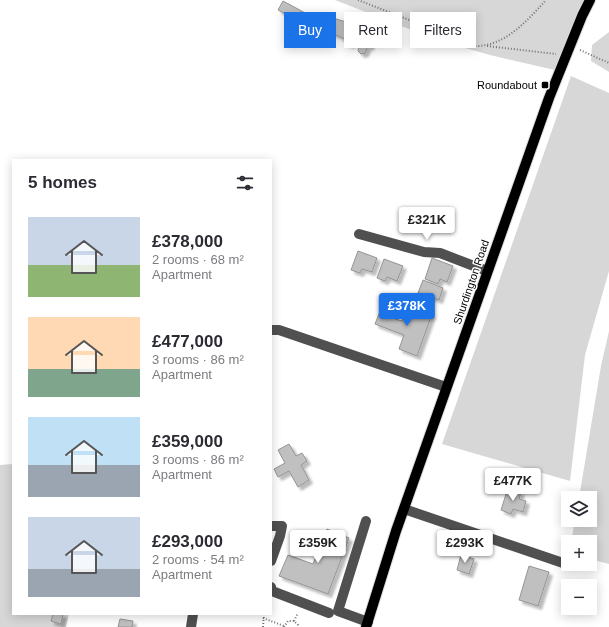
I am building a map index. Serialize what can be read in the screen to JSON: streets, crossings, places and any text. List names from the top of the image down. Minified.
{"streets":{"main road":["Shurdington Road"]},"places":{"transit":["Roundabout"]},"page":{"chip":["Buy","Rent","Filters"],"heading":"5 homes","price":["£321K","£378K","£477K","£359K","£293K"],"list":[{"name":"£378,000","note":"2 rooms · 68 m² · Apartment"},{"name":"£477,000","note":"3 rooms · 86 m² · Apartment"},{"name":"£359,000","note":"3 rooms · 86 m² · Apartment"},{"name":"£293,000","note":"2 rooms · 54 m² · Apartment"}],"map_buttons":["+","−"]}}
